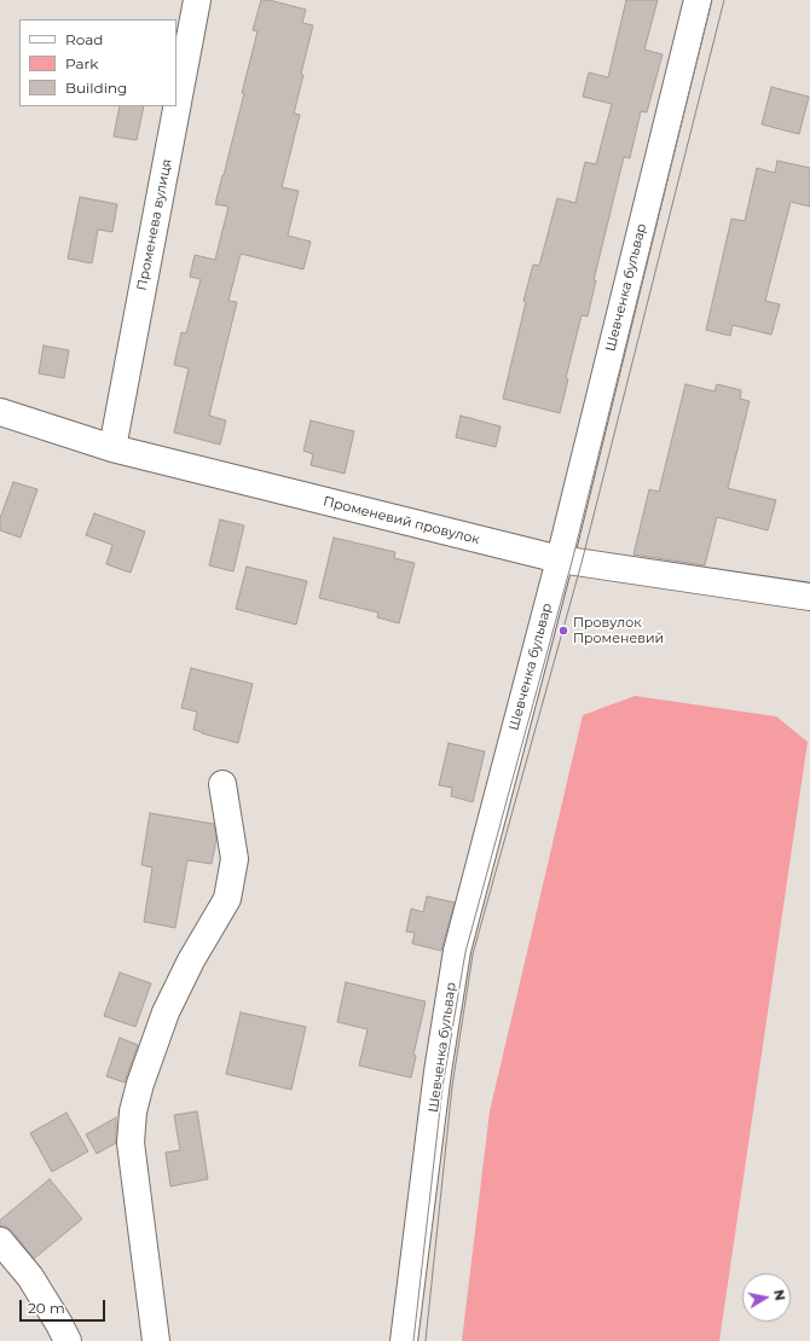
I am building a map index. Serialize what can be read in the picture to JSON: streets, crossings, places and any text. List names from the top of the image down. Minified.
{"streets":{"street":["Променева вулиця","Шевченка бульвар","Променевий провулок"]},"crossings":[["Променева вулиця","Променевий провулок"],["Шевченка бульвар","Променевий провулок"]],"places":["Провулок Променевий"],"legend":["Road","Park","Building"],"scale_bar":"20 m","north":"right"}
